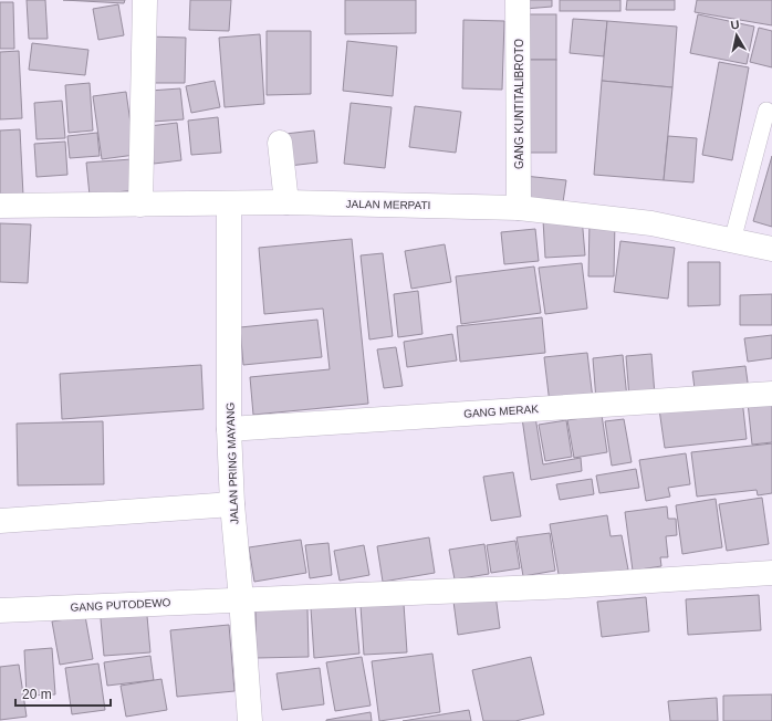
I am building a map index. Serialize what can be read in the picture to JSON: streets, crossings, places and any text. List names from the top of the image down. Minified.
{"streets":{"street":["GANG KUNTITALIBROTO","JALAN MERPATI","GANG MERAK","JALAN PRING MAYANG","GANG PUTODEWO"]},"crossings":[["GANG KUNTITALIBROTO","JALAN MERPATI"],["JALAN MERPATI","JALAN PRING MAYANG"],["GANG MERAK","JALAN PRING MAYANG"],["JALAN PRING MAYANG","GANG PUTODEWO"]],"scale_bar":"20 m","north":"top"}
